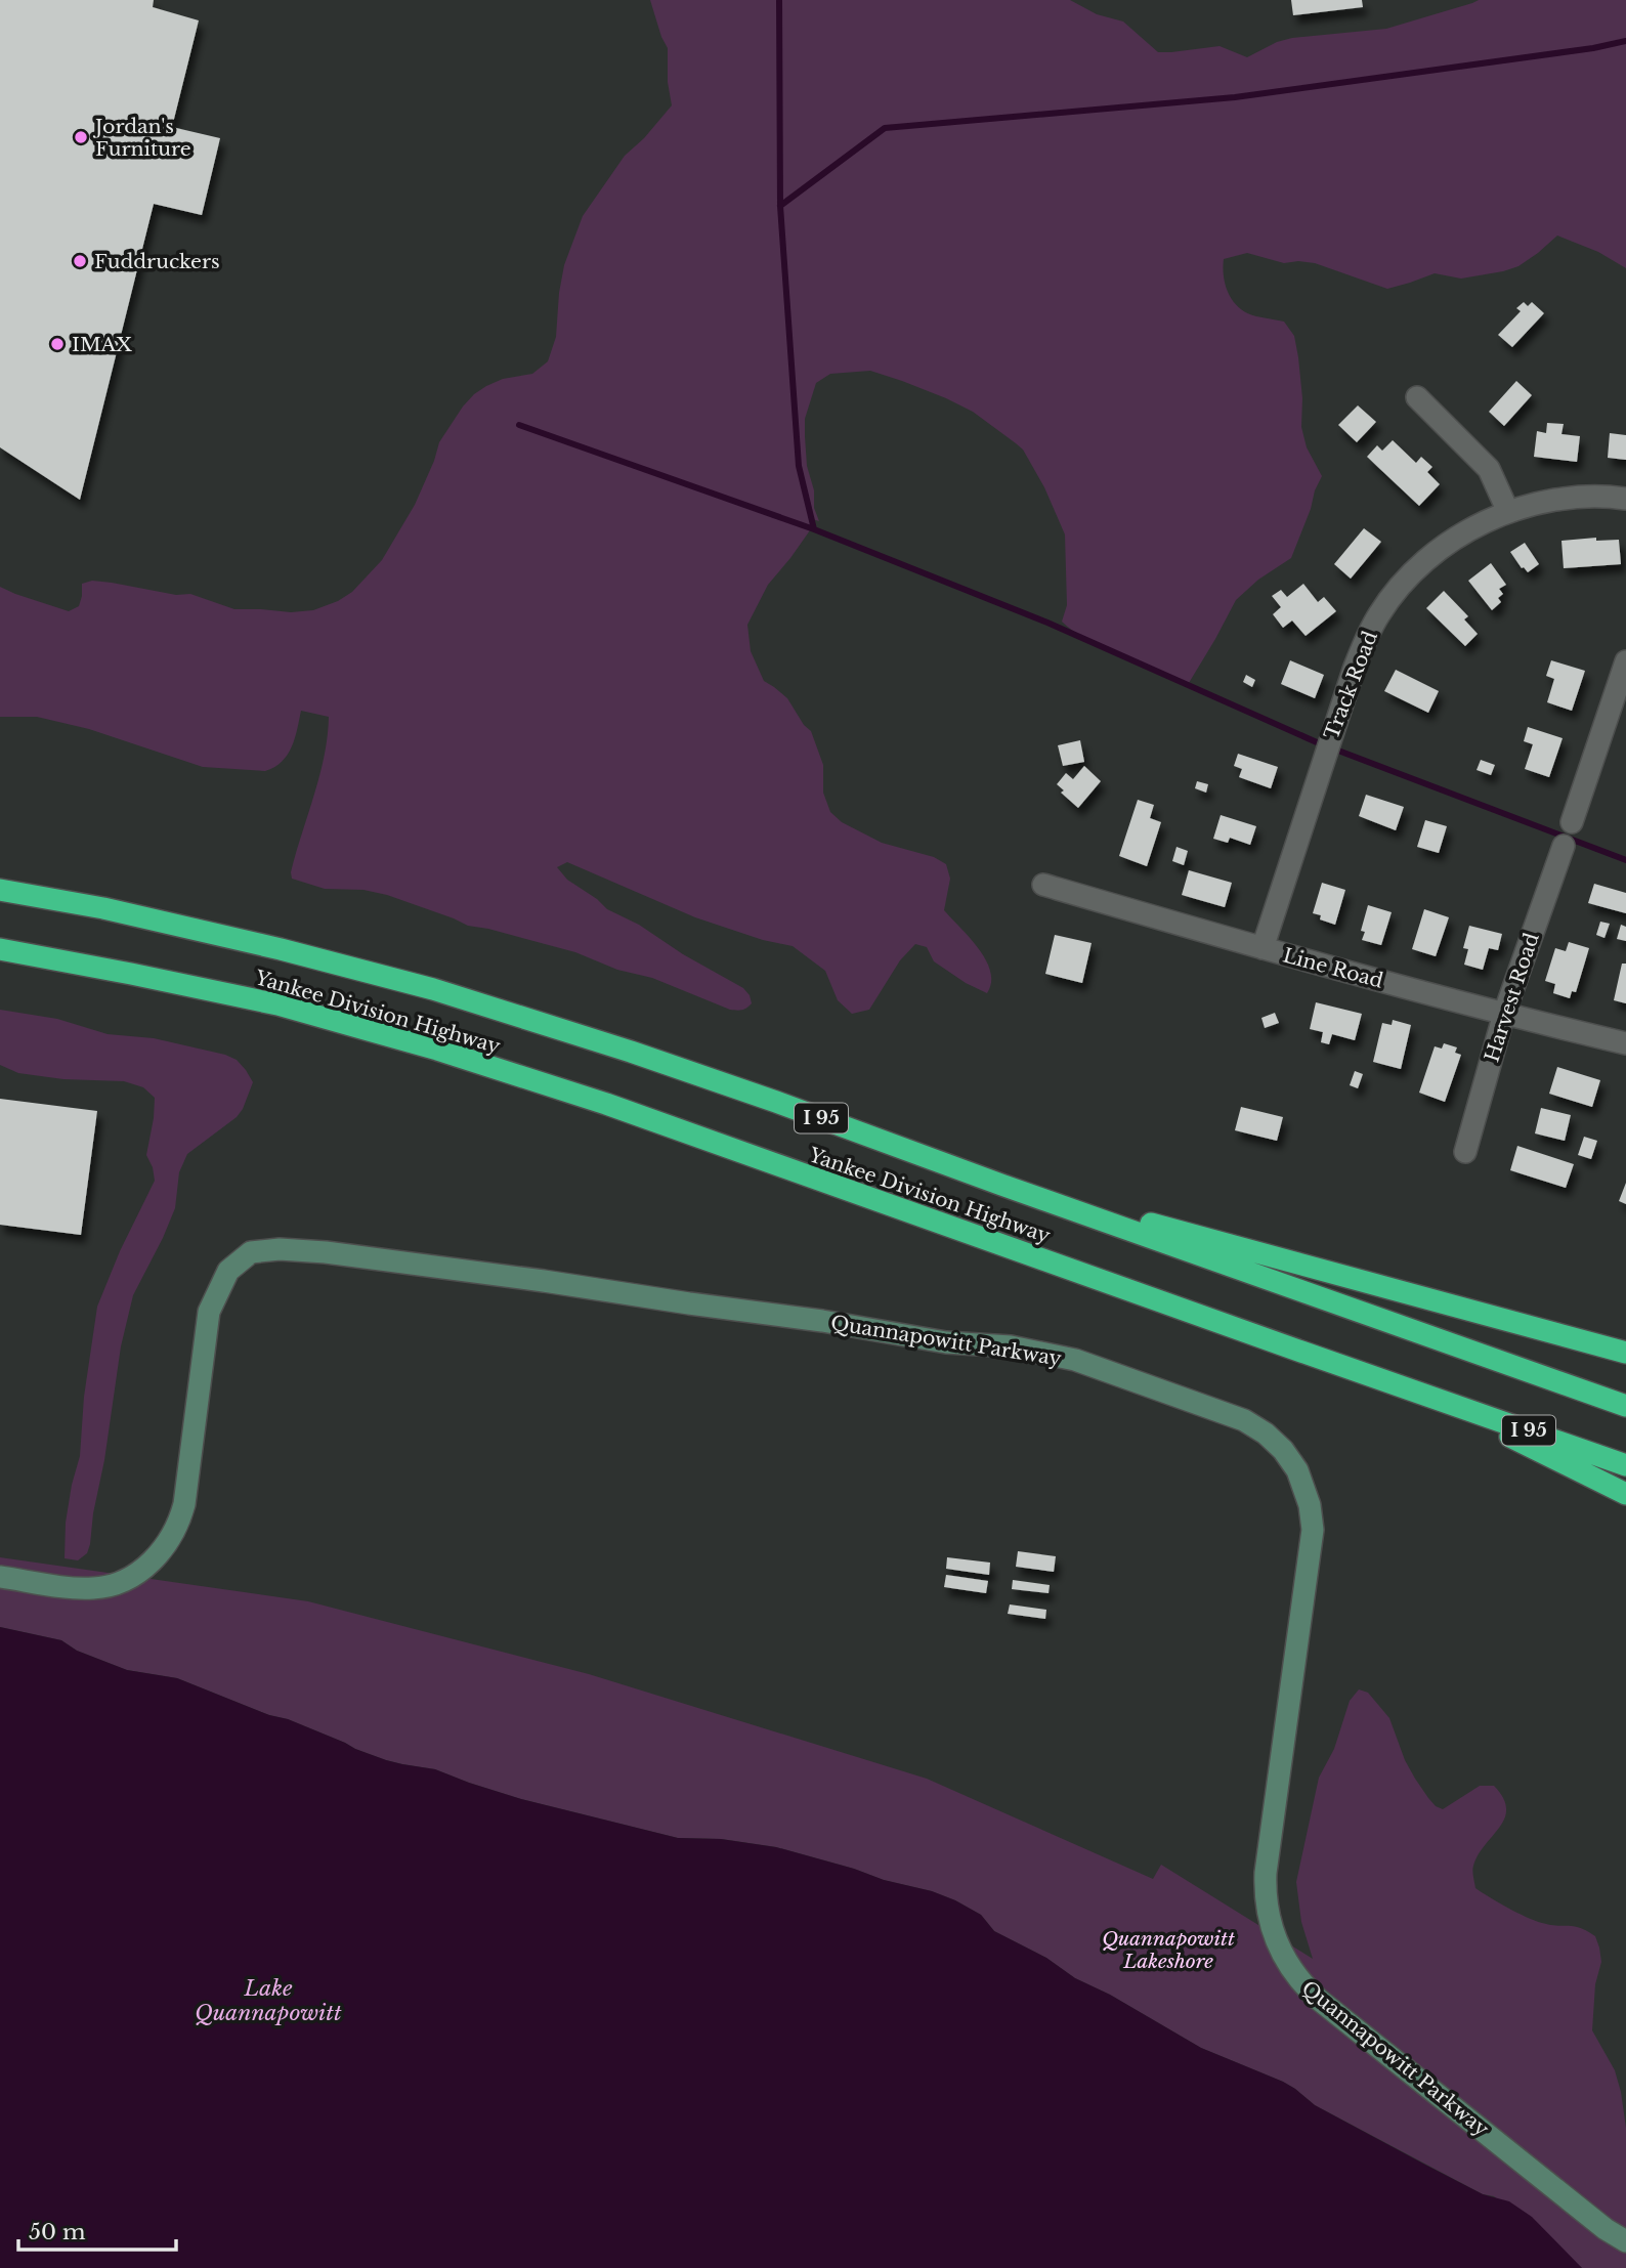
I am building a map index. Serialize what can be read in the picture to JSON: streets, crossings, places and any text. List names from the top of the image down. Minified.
{"streets":{"highway":["Yankee Division Highway","I 95"],"street":["Track Road","Line Road","Harvest Road","Quannapowitt Parkway"]},"crossings":[["Track Road","Line Road"],["Line Road","Harvest Road"]],"water":["Lake Quannapowitt"],"parks":["Quannapowitt Lakeshore"],"places":["Jordan's Furniture","Fuddruckers","IMAX"],"scale_bar":"50 m"}
